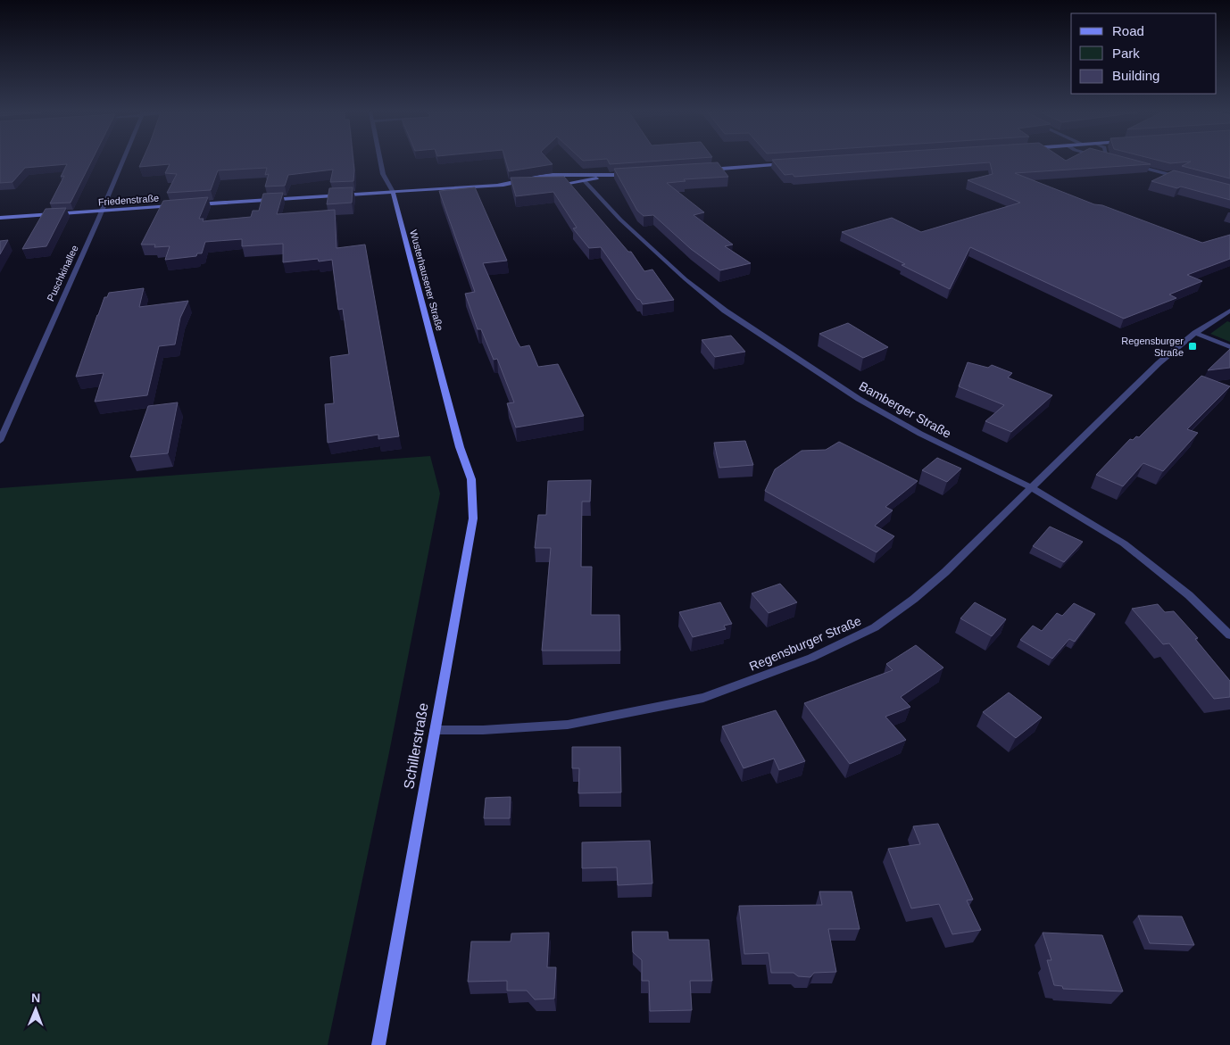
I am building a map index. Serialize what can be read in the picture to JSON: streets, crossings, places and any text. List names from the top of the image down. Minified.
{"streets":{"street":["Friedenstraße","Puschkinallee","Wusterhausener Straße","Bamberger Straße","Regensburger Straße","Schillerstraße"]},"crossings":[["Friedenstraße","Puschkinallee"],["Wusterhausener Straße","Schillerstraße"],["Bamberger Straße","Regensburger Straße"],["Regensburger Straße","Schillerstraße"]],"places":{"transit":["Regensburger Straße"]},"legend":["Road","Park","Building"],"north":"top"}
